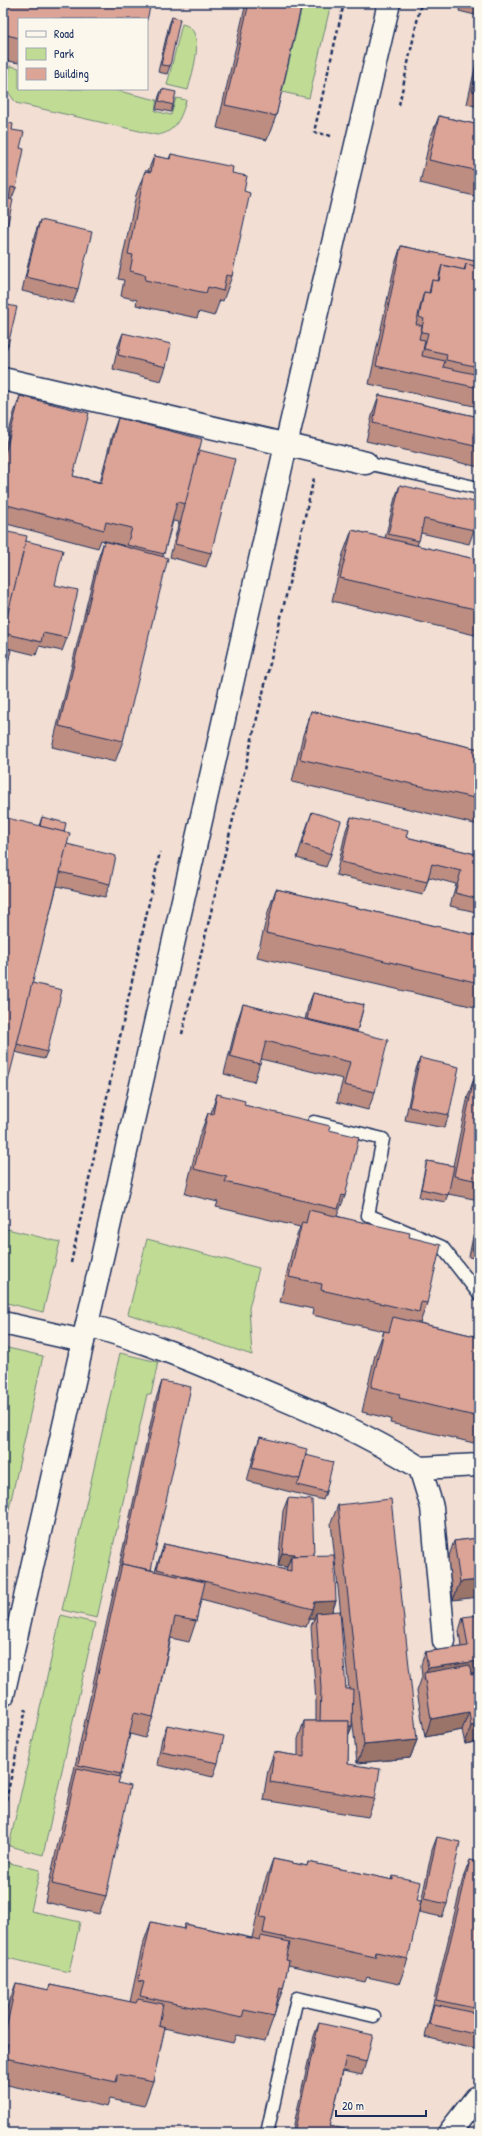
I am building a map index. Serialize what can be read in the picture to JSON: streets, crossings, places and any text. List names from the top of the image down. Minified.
{"legend":["Road","Park","Building"],"scale_bar":"20 m"}
